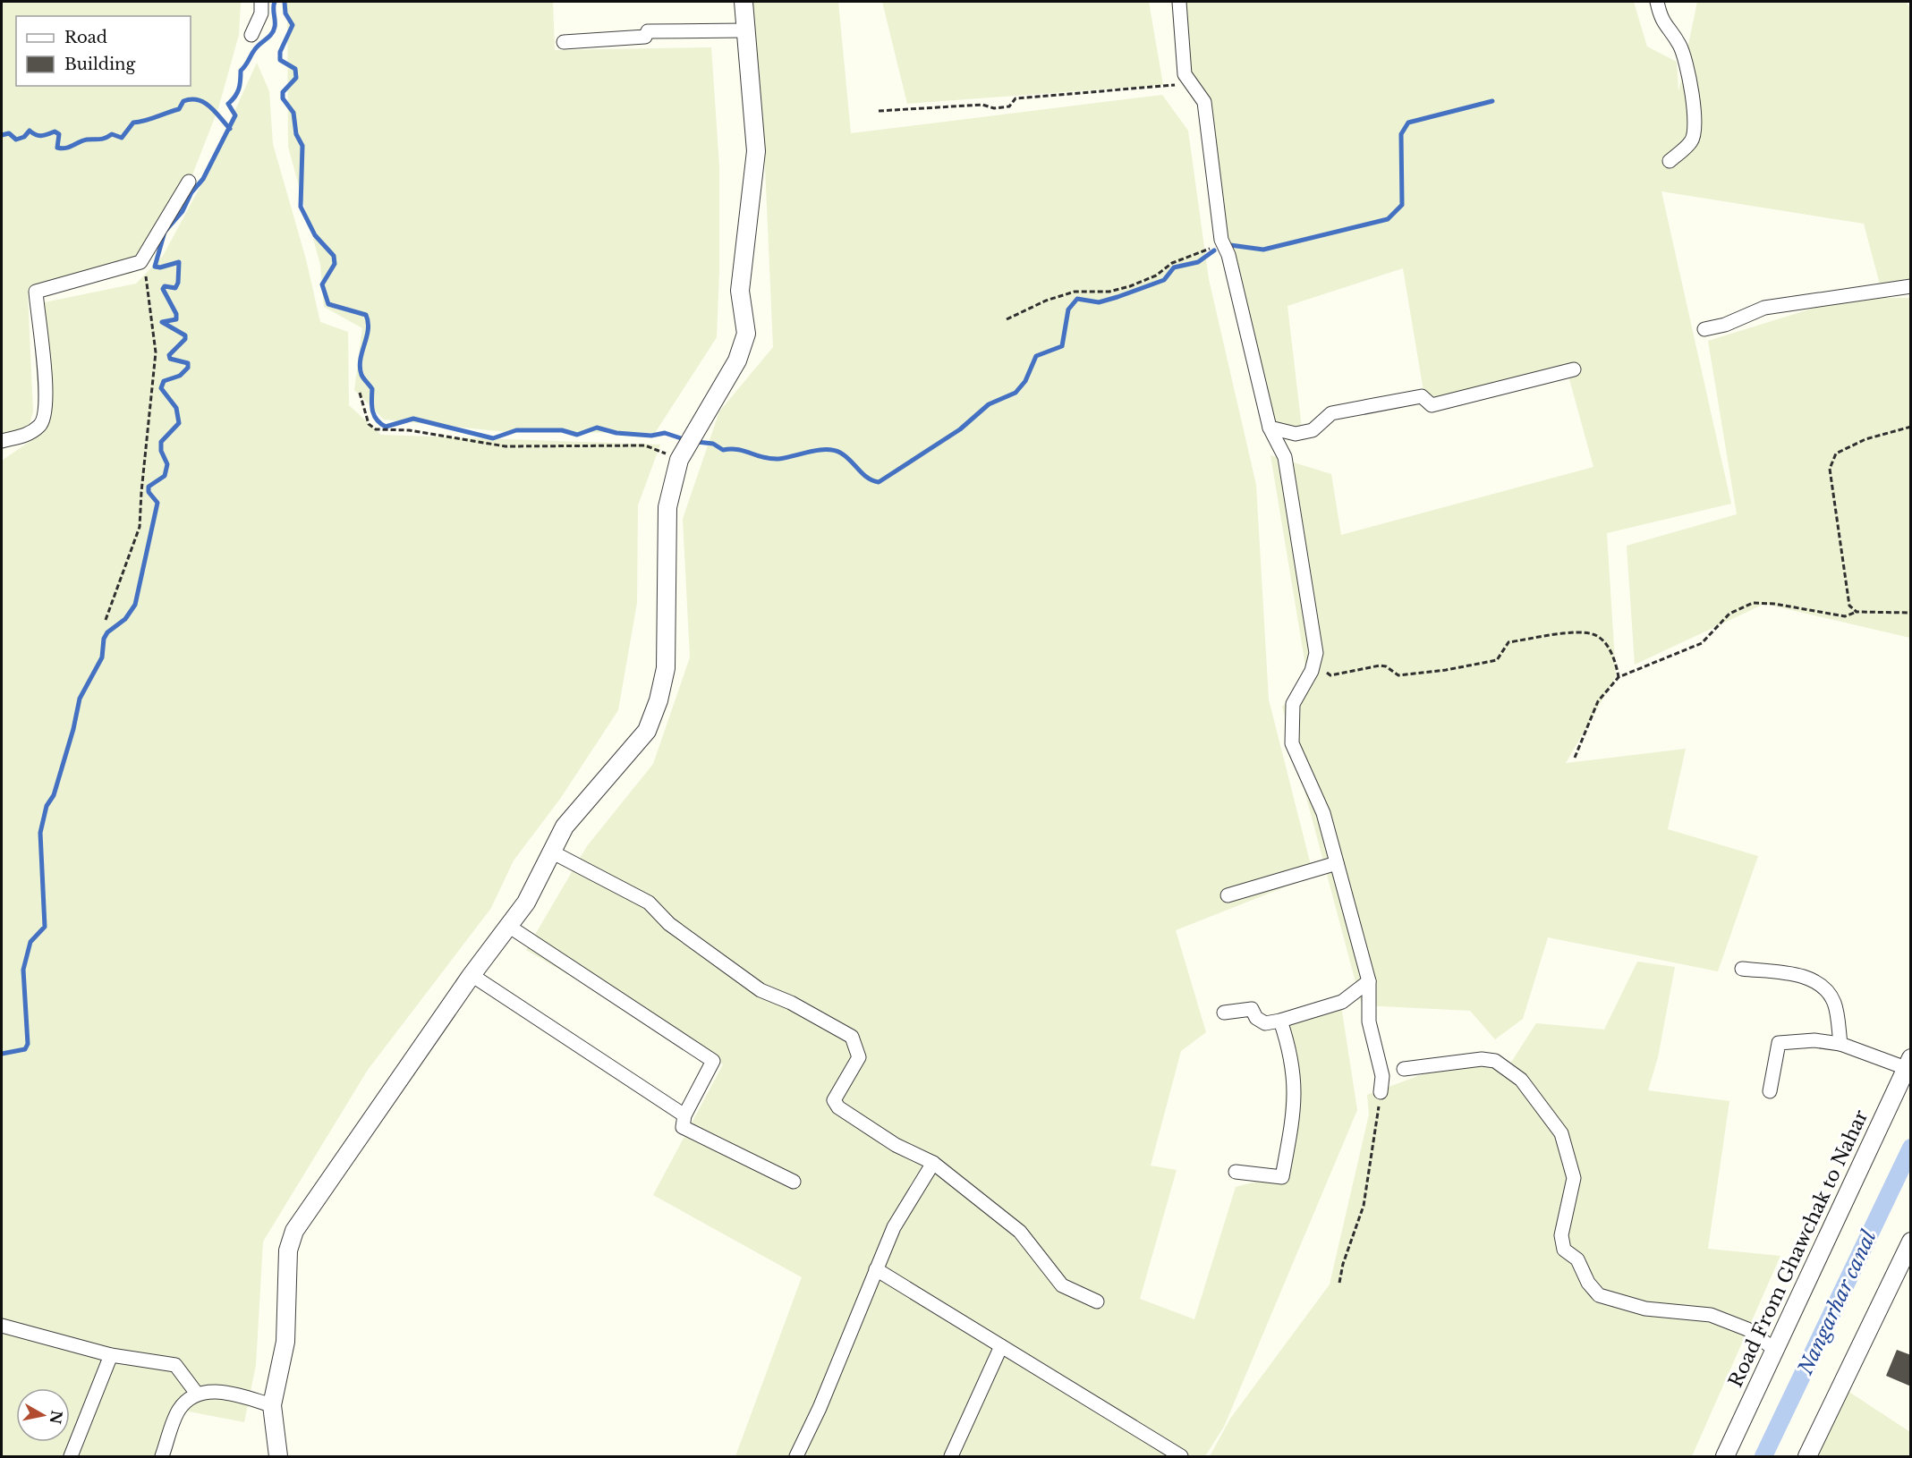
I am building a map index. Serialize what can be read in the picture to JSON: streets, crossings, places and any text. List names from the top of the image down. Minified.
{"streets":{"street":["Road From Ghawchak to Nahar"]},"water":["Nangarhar canal"],"legend":["Road","Building"],"north":"right"}
